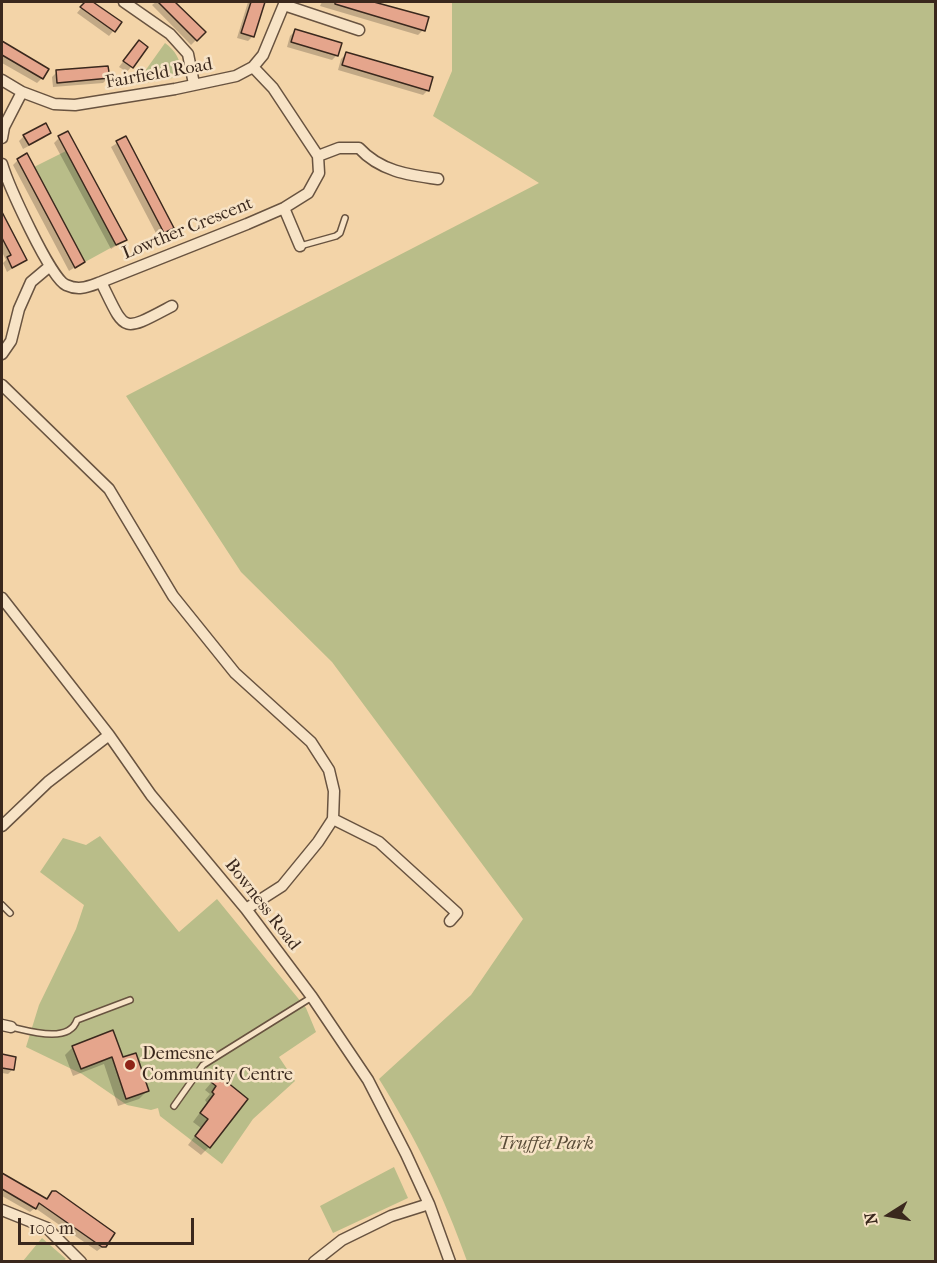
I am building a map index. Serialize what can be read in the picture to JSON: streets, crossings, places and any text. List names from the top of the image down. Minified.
{"streets":{"street":["Fairfield Road","Lowther Crescent","Bowness Road"]},"parks":["Truffet Park"],"places":["Demesne Community Centre"],"scale_bar":"100 m","north":"left"}
